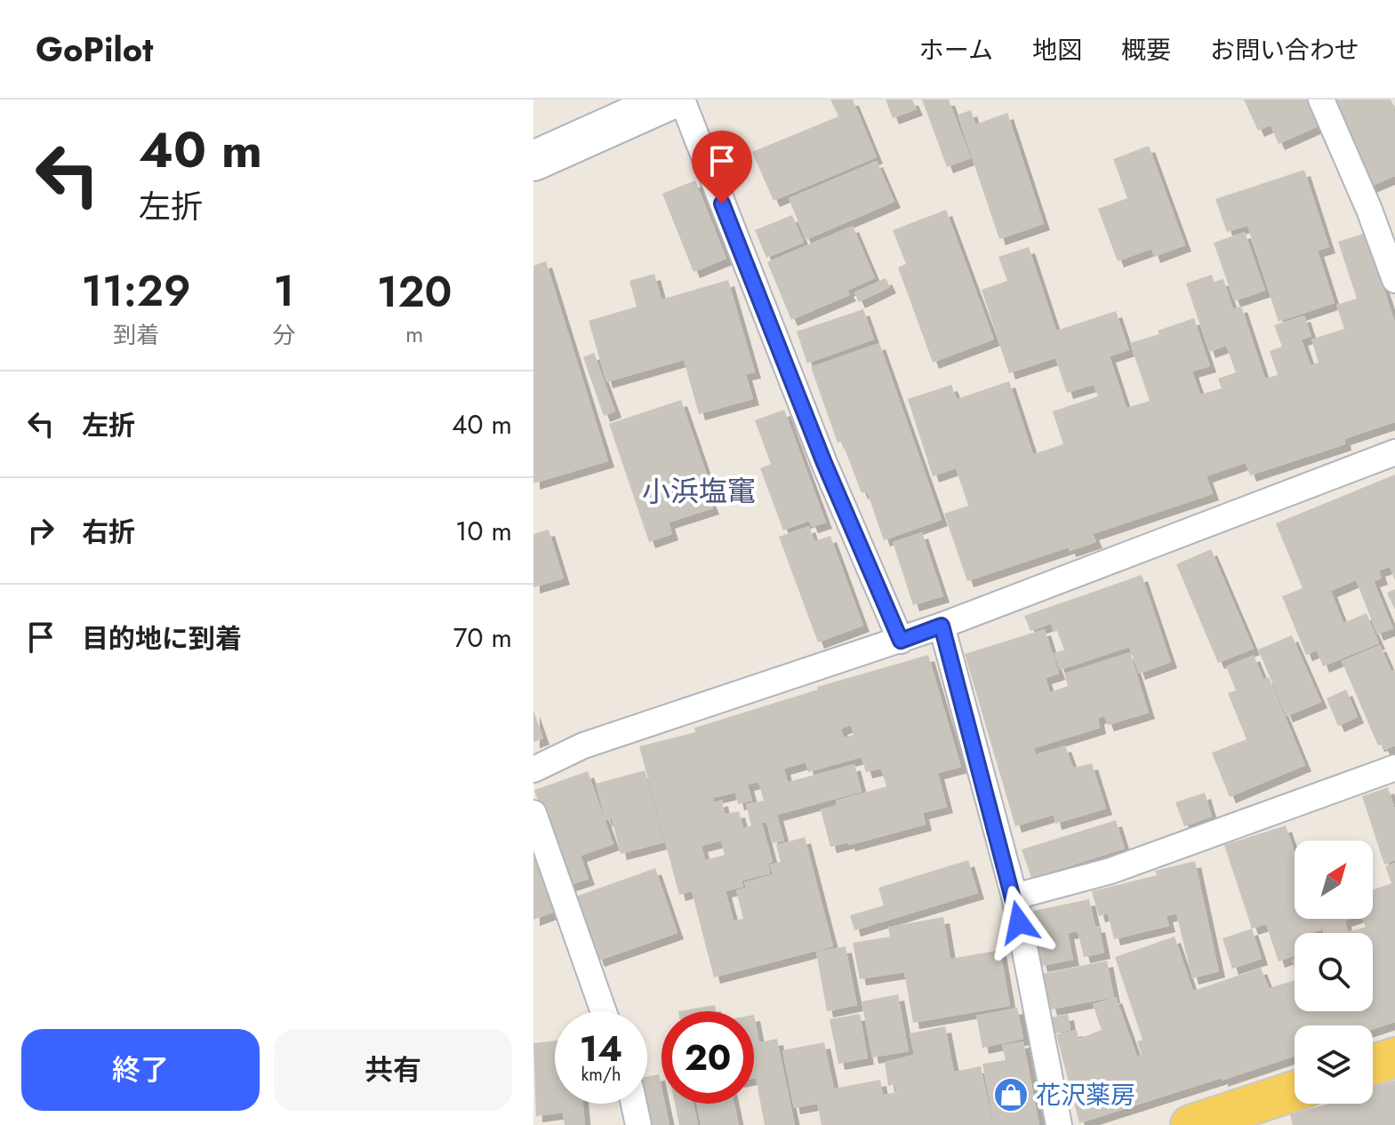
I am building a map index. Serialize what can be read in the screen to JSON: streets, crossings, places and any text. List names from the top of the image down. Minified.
{"districts":["小浜塩竃"],"places":{"shop":["花沢薬房"]},"north":"top right","page":{"header":"GoPilot","nav":["ホーム","地図","概要","お問い合わせ"],"turn":["40 m","左折"],"eta":["11:29","到着","1","分","120","m"],"list":[{"name":"左折","value":"40 m"},{"name":"右折","value":"10 m"},{"name":"目的地に到着","value":"70 m"}],"speed":"14 km/h","limit":"20","buttons":["終了","共有"]}}
